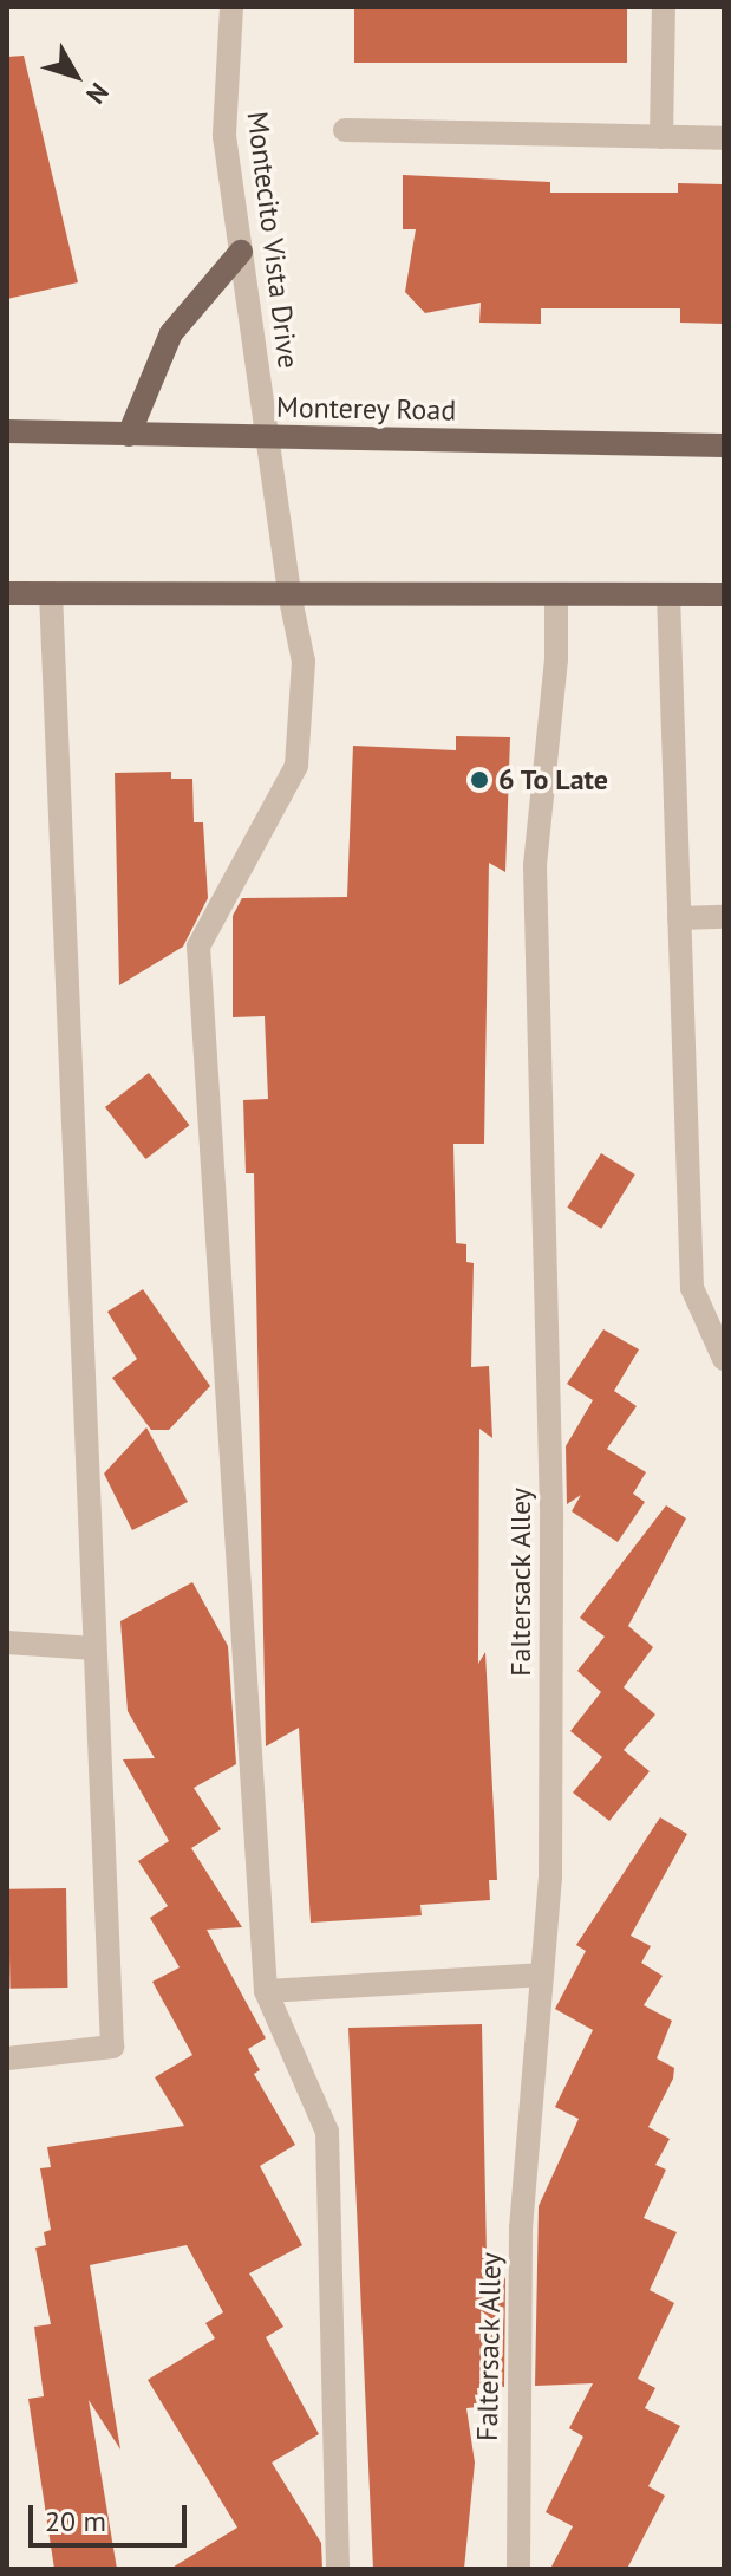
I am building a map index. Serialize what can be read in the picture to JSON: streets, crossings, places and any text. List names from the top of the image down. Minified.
{"streets":{"main road":["Monterey Road"],"street":["Montecito Vista Drive","Faltersack Alley"]},"crossings":[["Montecito Vista Drive","Monterey Road"]],"places":["6 To Late"],"scale_bar":"20 m","north":"bottom right"}
